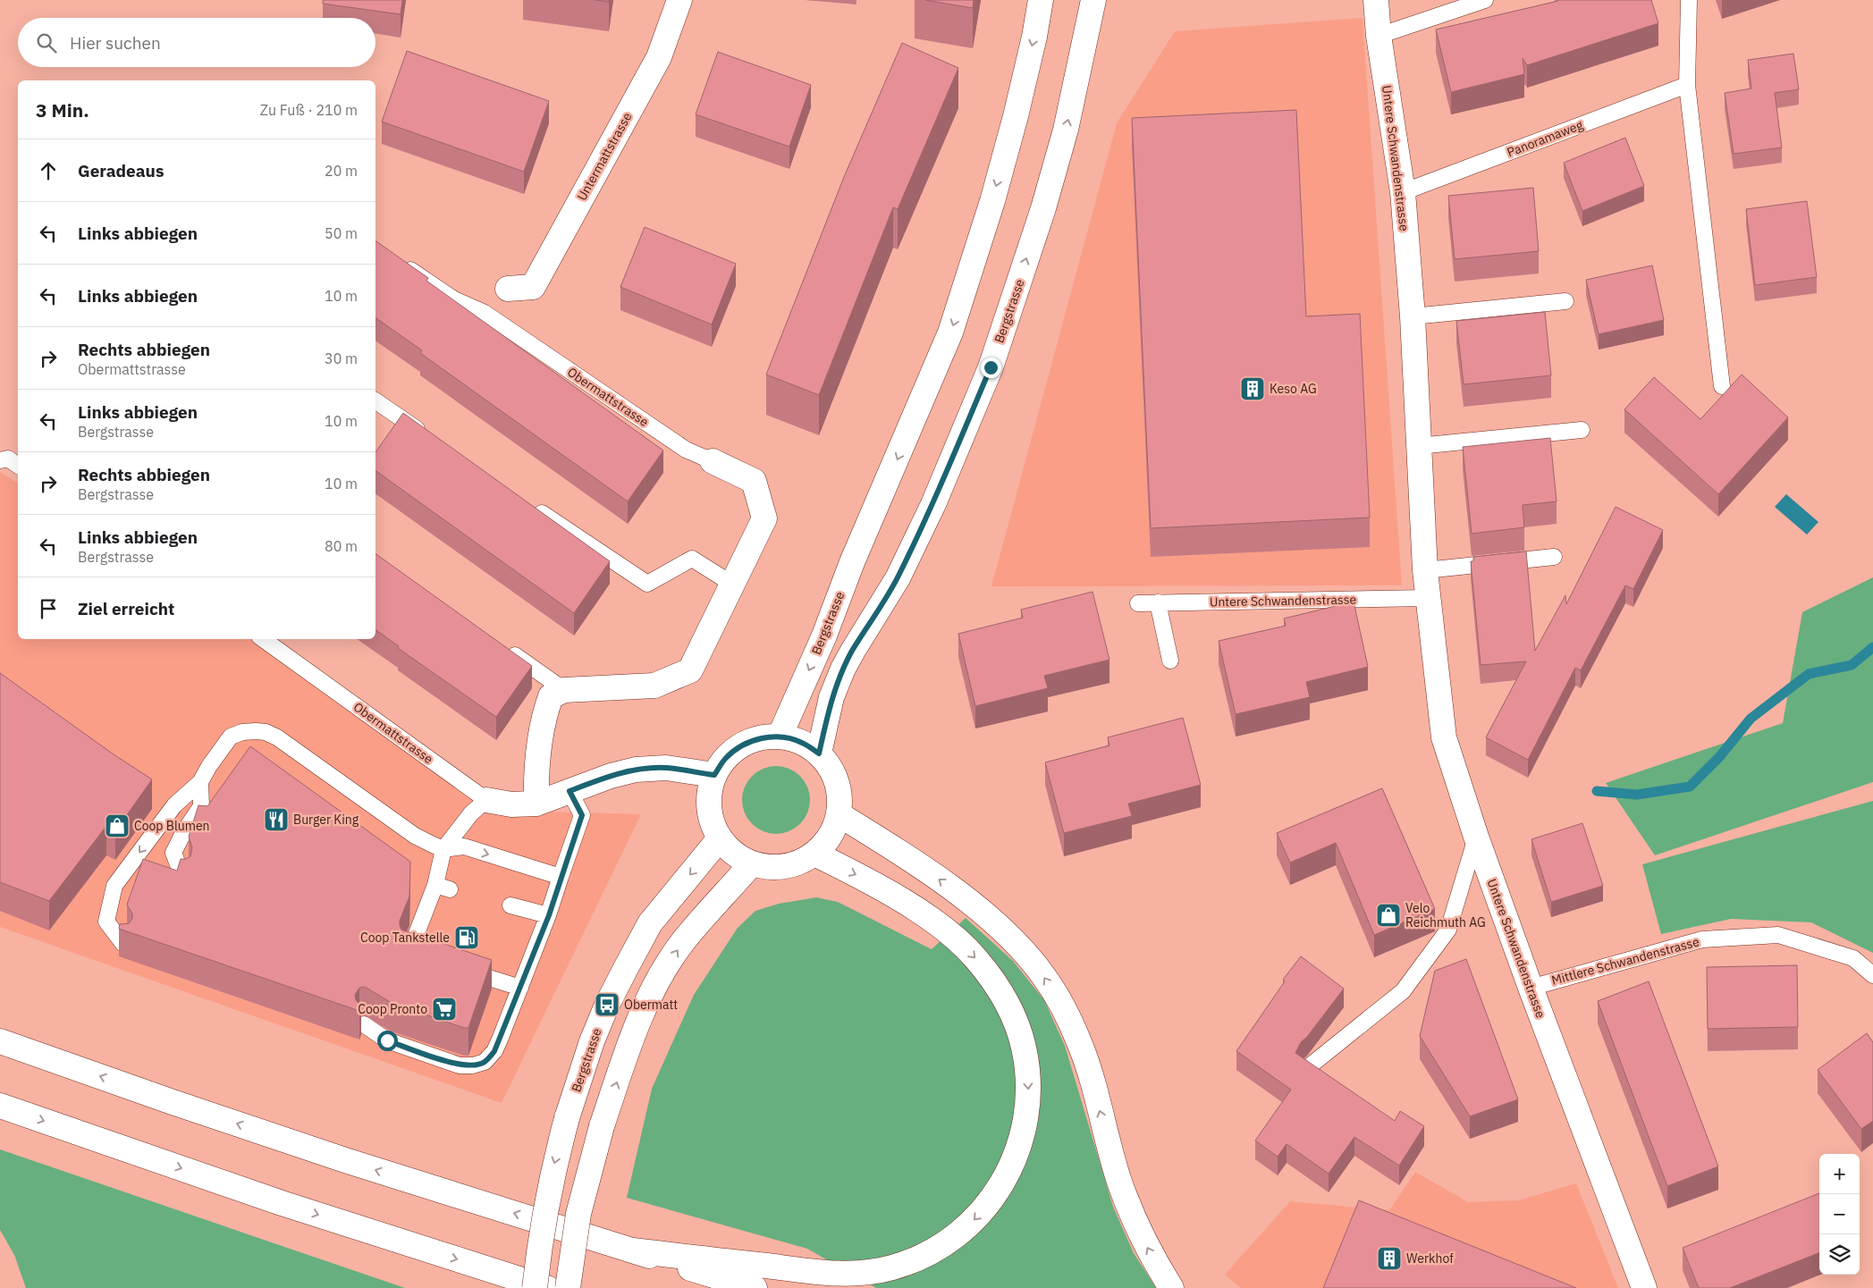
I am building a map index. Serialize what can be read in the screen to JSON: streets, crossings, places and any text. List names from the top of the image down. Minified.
{"streets":{"main road":["Untermattstrasse","Untere Schwandenstrasse","Bergstrasse","Obermattstrasse"],"lane":["Panoramaweg","Mittlere Schwandenstrasse"]},"crossings":[["Panoramaweg","Untere Schwandenstrasse"],["Untere Schwandenstrasse","Mittlere Schwandenstrasse"],["Bergstrasse","Obermattstrasse"]],"places":{"building":["Keso AG","Werkhof"],"restaurant":["Burger King"],"shop":["Coop Blumen","Velo Reichmuth AG"],"fuel station":["Coop Tankstelle"],"bus stop":["Obermatt"],"supermarket":["Coop Pronto"]},"page":{"search":"Hier suchen","heading":["3 Min.","Zu Fuß · 210 m"],"list":[["Geradeaus","20 m"],["Links abbiegen","50 m"],["Links abbiegen","10 m"],["Rechts abbiegen","Obermattstrasse","30 m"],["Links abbiegen","Bergstrasse","10 m"],["Rechts abbiegen","Bergstrasse","10 m"],["Links abbiegen","Bergstrasse","80 m"],"Ziel erreicht"],"map_buttons":["+","−"]}}
